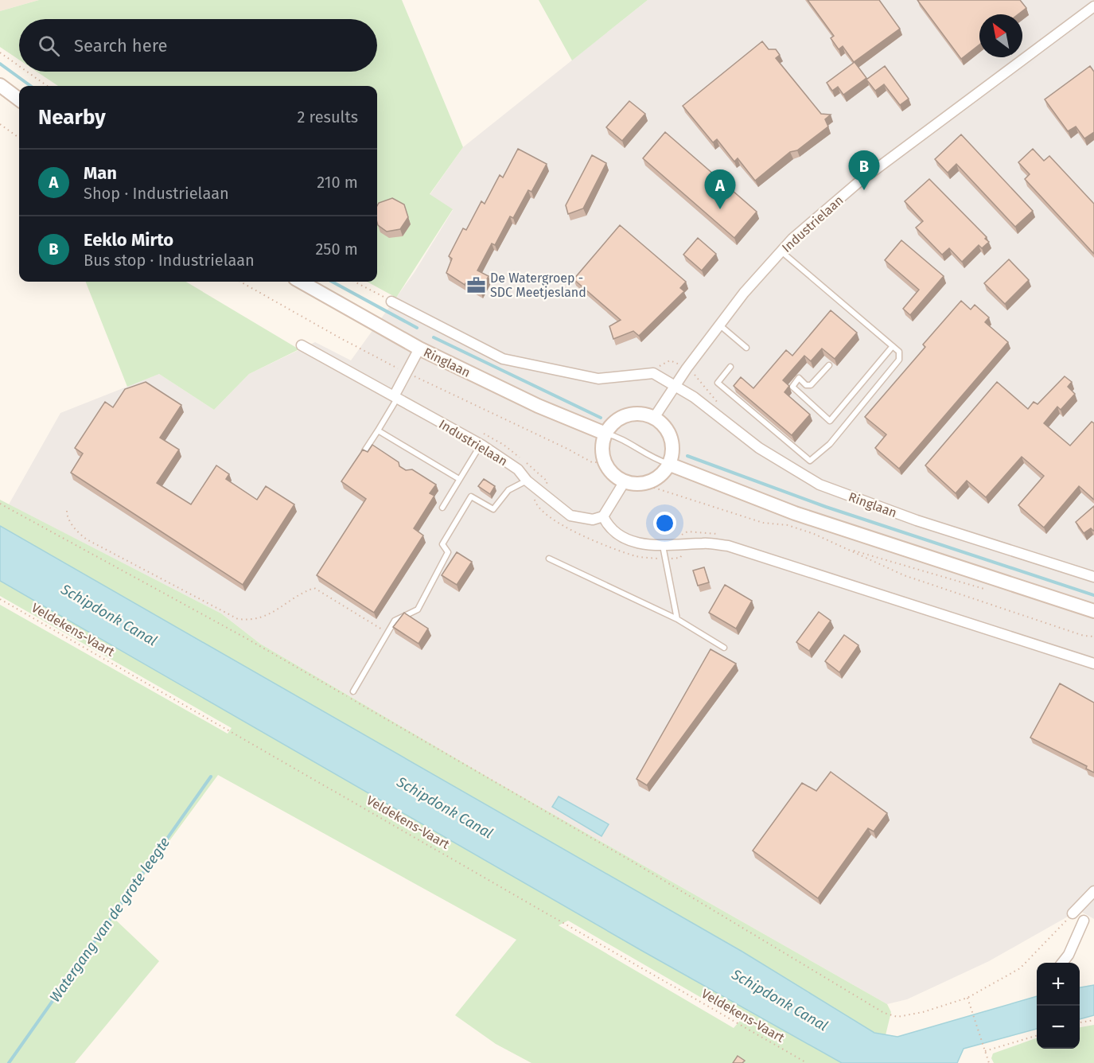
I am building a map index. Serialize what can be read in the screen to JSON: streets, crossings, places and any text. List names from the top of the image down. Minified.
{"streets":{"main road":["Ringlaan"],"street":["Industrielaan"],"path":["Veldekens-Vaart"]},"crossings":[["Industrielaan","Ringlaan"]],"water":["Schipdonk Canal","Watergang van de grote leegte"],"places":{"office":["De Watergroep - SDC Meetjesland"]},"north":"top left","page":{"search":"Search here","heading":["Nearby","2 results"],"list":[{"mark":"A","name":"Man","note":"Shop · Industrielaan","value":"210 m"},{"mark":"B","name":"Eeklo Mirto","note":"Bus stop · Industrielaan","value":"250 m"}],"pins":["B","A"],"map_buttons":["+","−"]}}
